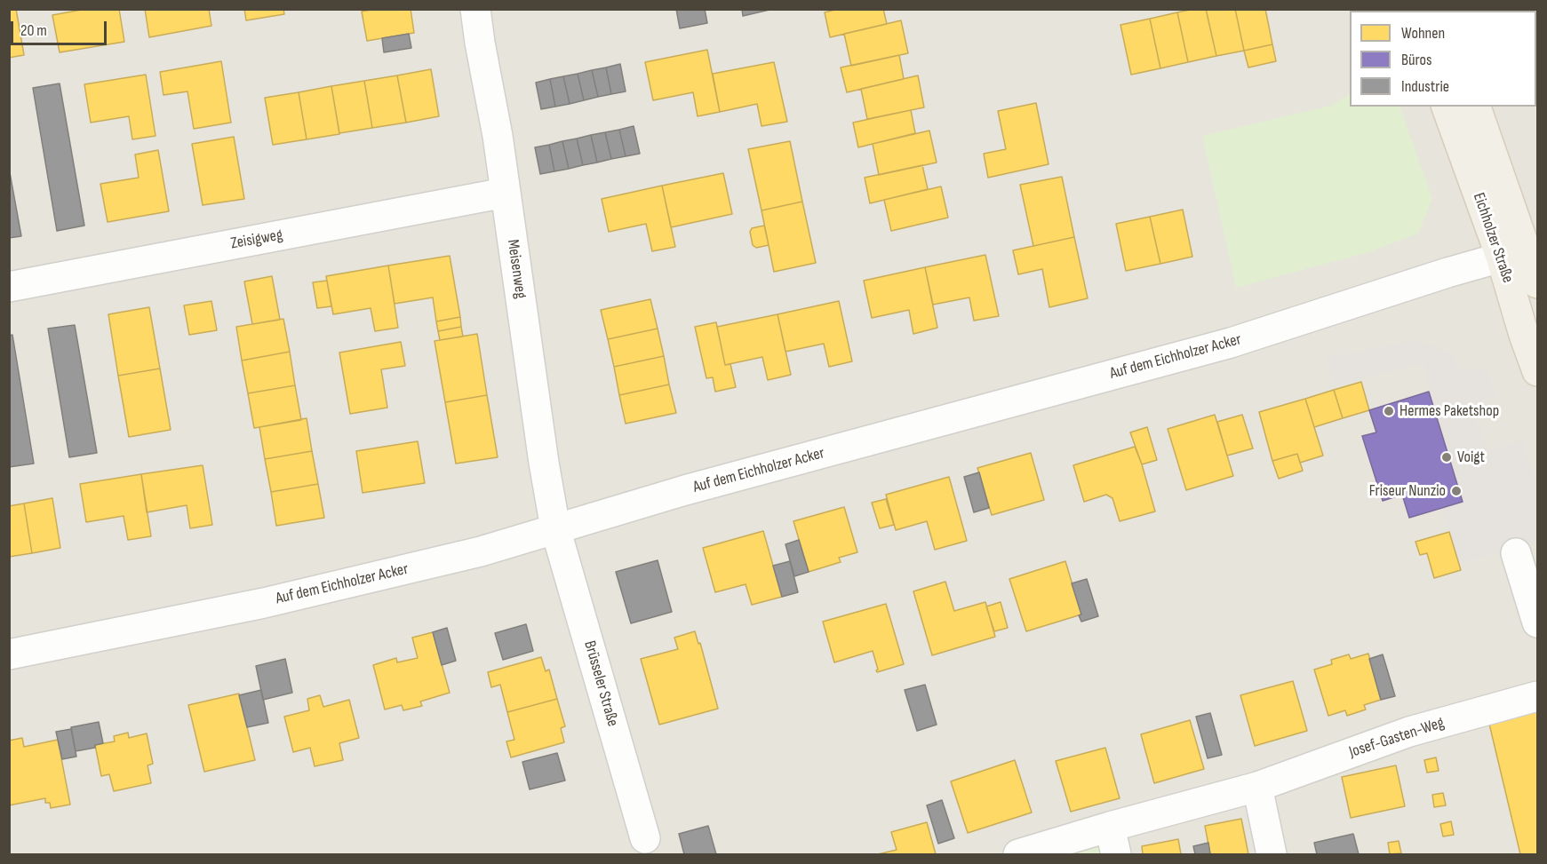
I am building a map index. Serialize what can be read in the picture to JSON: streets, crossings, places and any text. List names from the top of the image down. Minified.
{"streets":{"main road":["Eichholzer Straße"],"street":["Zeisigweg","Meisenweg","Auf dem Eichholzer Acker","Brüsseler Straße","Josef-Gasten-Weg"]},"crossings":[["Eichholzer Straße","Auf dem Eichholzer Acker"],["Zeisigweg","Meisenweg"],["Meisenweg","Auf dem Eichholzer Acker"],["Meisenweg","Brüsseler Straße"],["Auf dem Eichholzer Acker","Brüsseler Straße"]],"places":["Hermes Paketshop","Voigt","Friseur Nunzio"],"legend":["Wohnen","Büros","Industrie"],"scale_bar":"20 m"}
